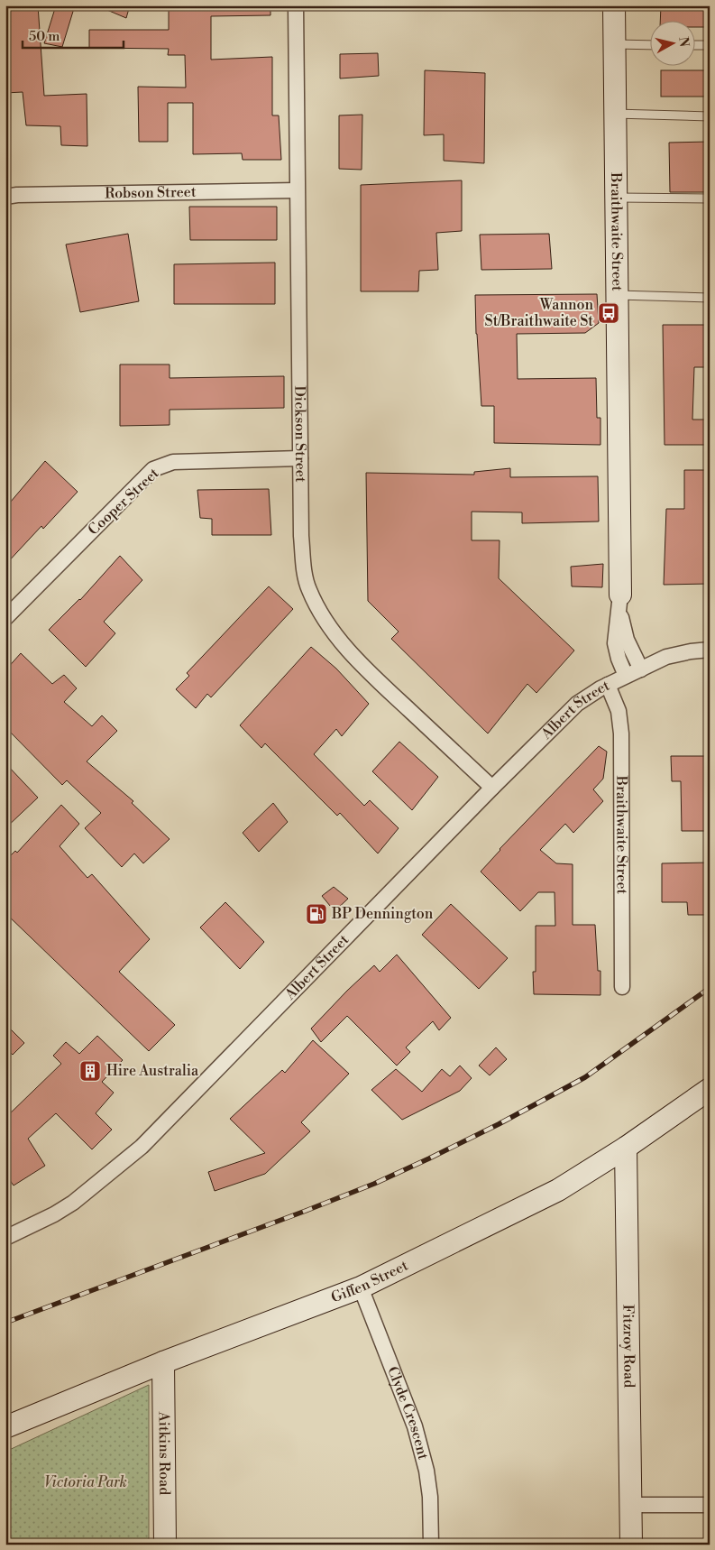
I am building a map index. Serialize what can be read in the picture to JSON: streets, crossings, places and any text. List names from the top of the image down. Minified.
{"streets":{"street":["Robson Street","Braithwaite Street","Dickson Street","Cooper Street","Albert Street","Giffen Street","Fitzroy Road","Clyde Crescent","Aitkins Road"]},"crossings":[["Robson Street","Dickson Street"],["Braithwaite Street","Albert Street"],["Dickson Street","Cooper Street"],["Dickson Street","Albert Street"],["Giffen Street","Fitzroy Road"],["Giffen Street","Clyde Crescent"],["Giffen Street","Aitkins Road"]],"parks":["Victoria Park"],"places":{"bus stop":["Wannon St/Braithwaite St"],"fuel station":["BP Dennington"],"building":["Hire Australia"]},"scale_bar":"50 m","north":"right"}
